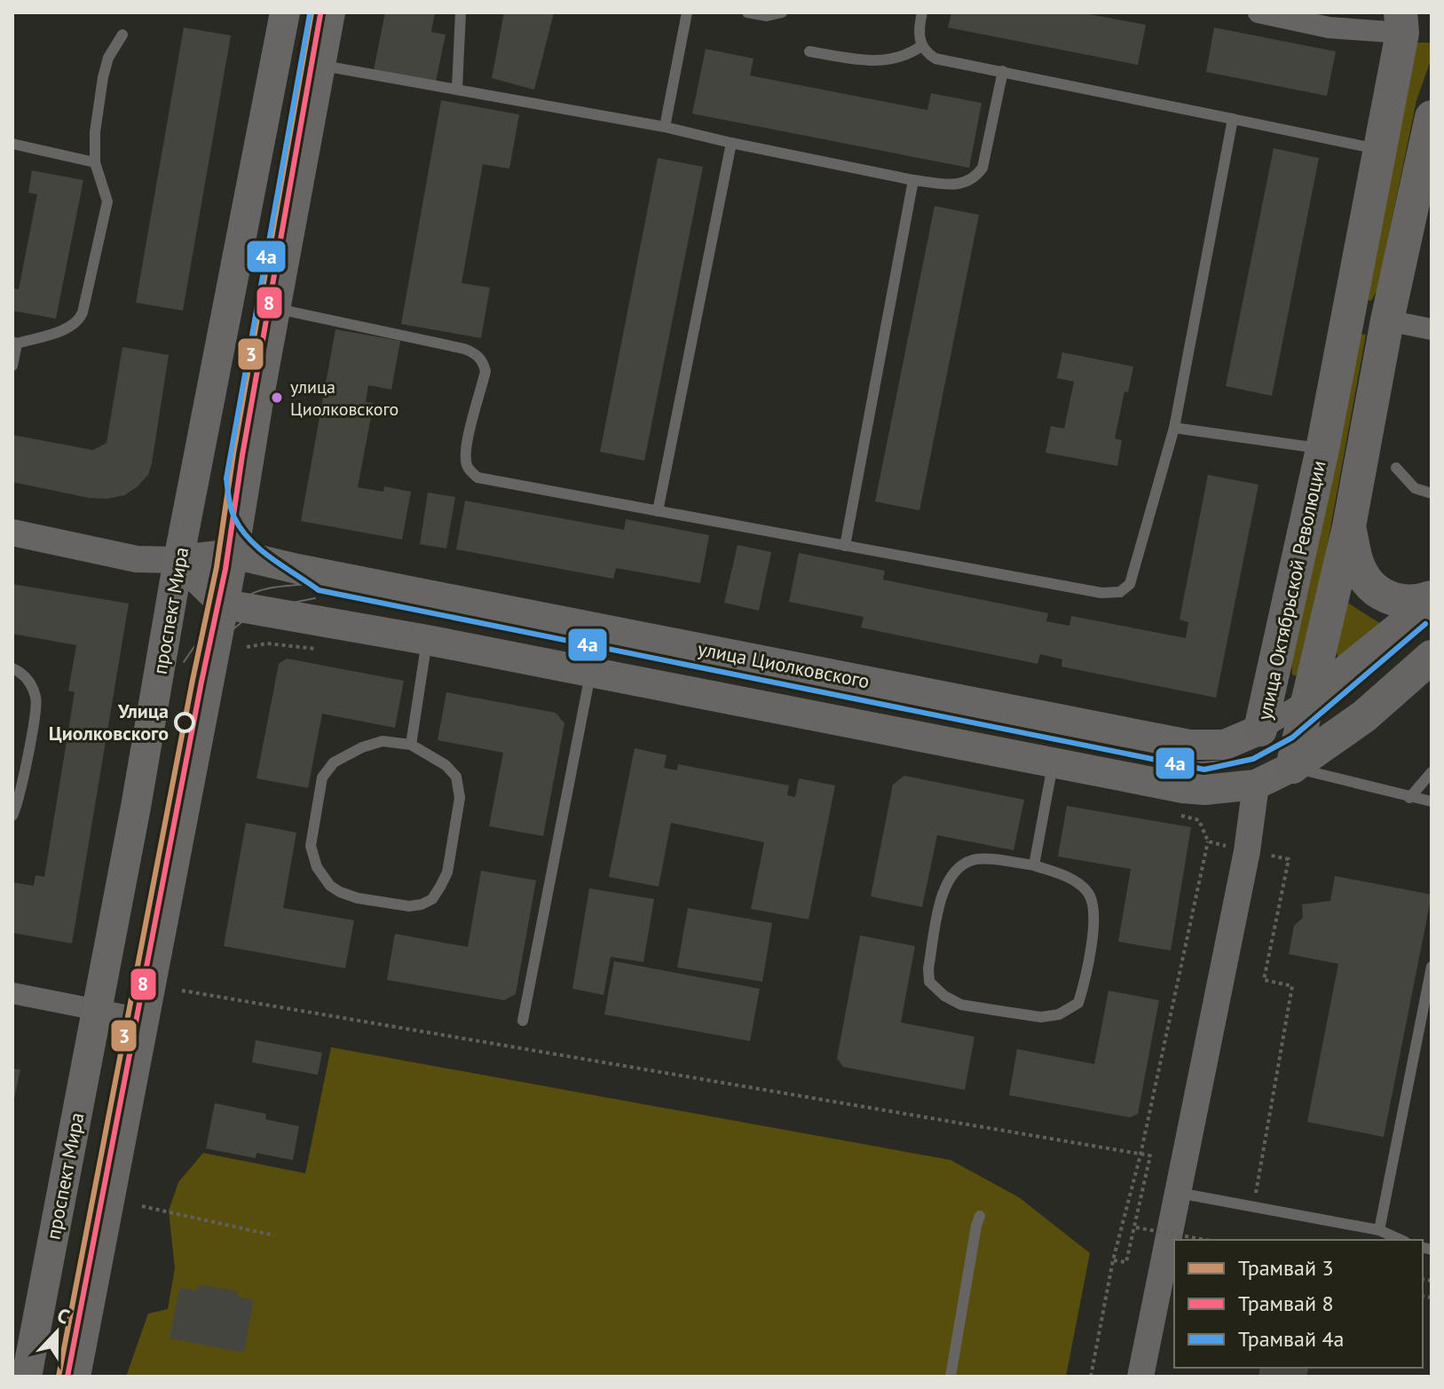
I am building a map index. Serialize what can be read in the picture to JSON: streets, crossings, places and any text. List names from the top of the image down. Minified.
{"streets":{"main road":["улица Октябрьской Революции","проспект Мира","улица Циолковского"]},"crossings":[["улица Октябрьской Революции","улица Циолковского"],["проспект Мира","улица Циолковского"]],"places":["улица Циолковского","Улица Циолковского"],"lines":["tram line 3","tram line 8","tram line 4а"],"legend":["Трамвай 3","Трамвай 8","Трамвай 4а"],"north":"top"}
